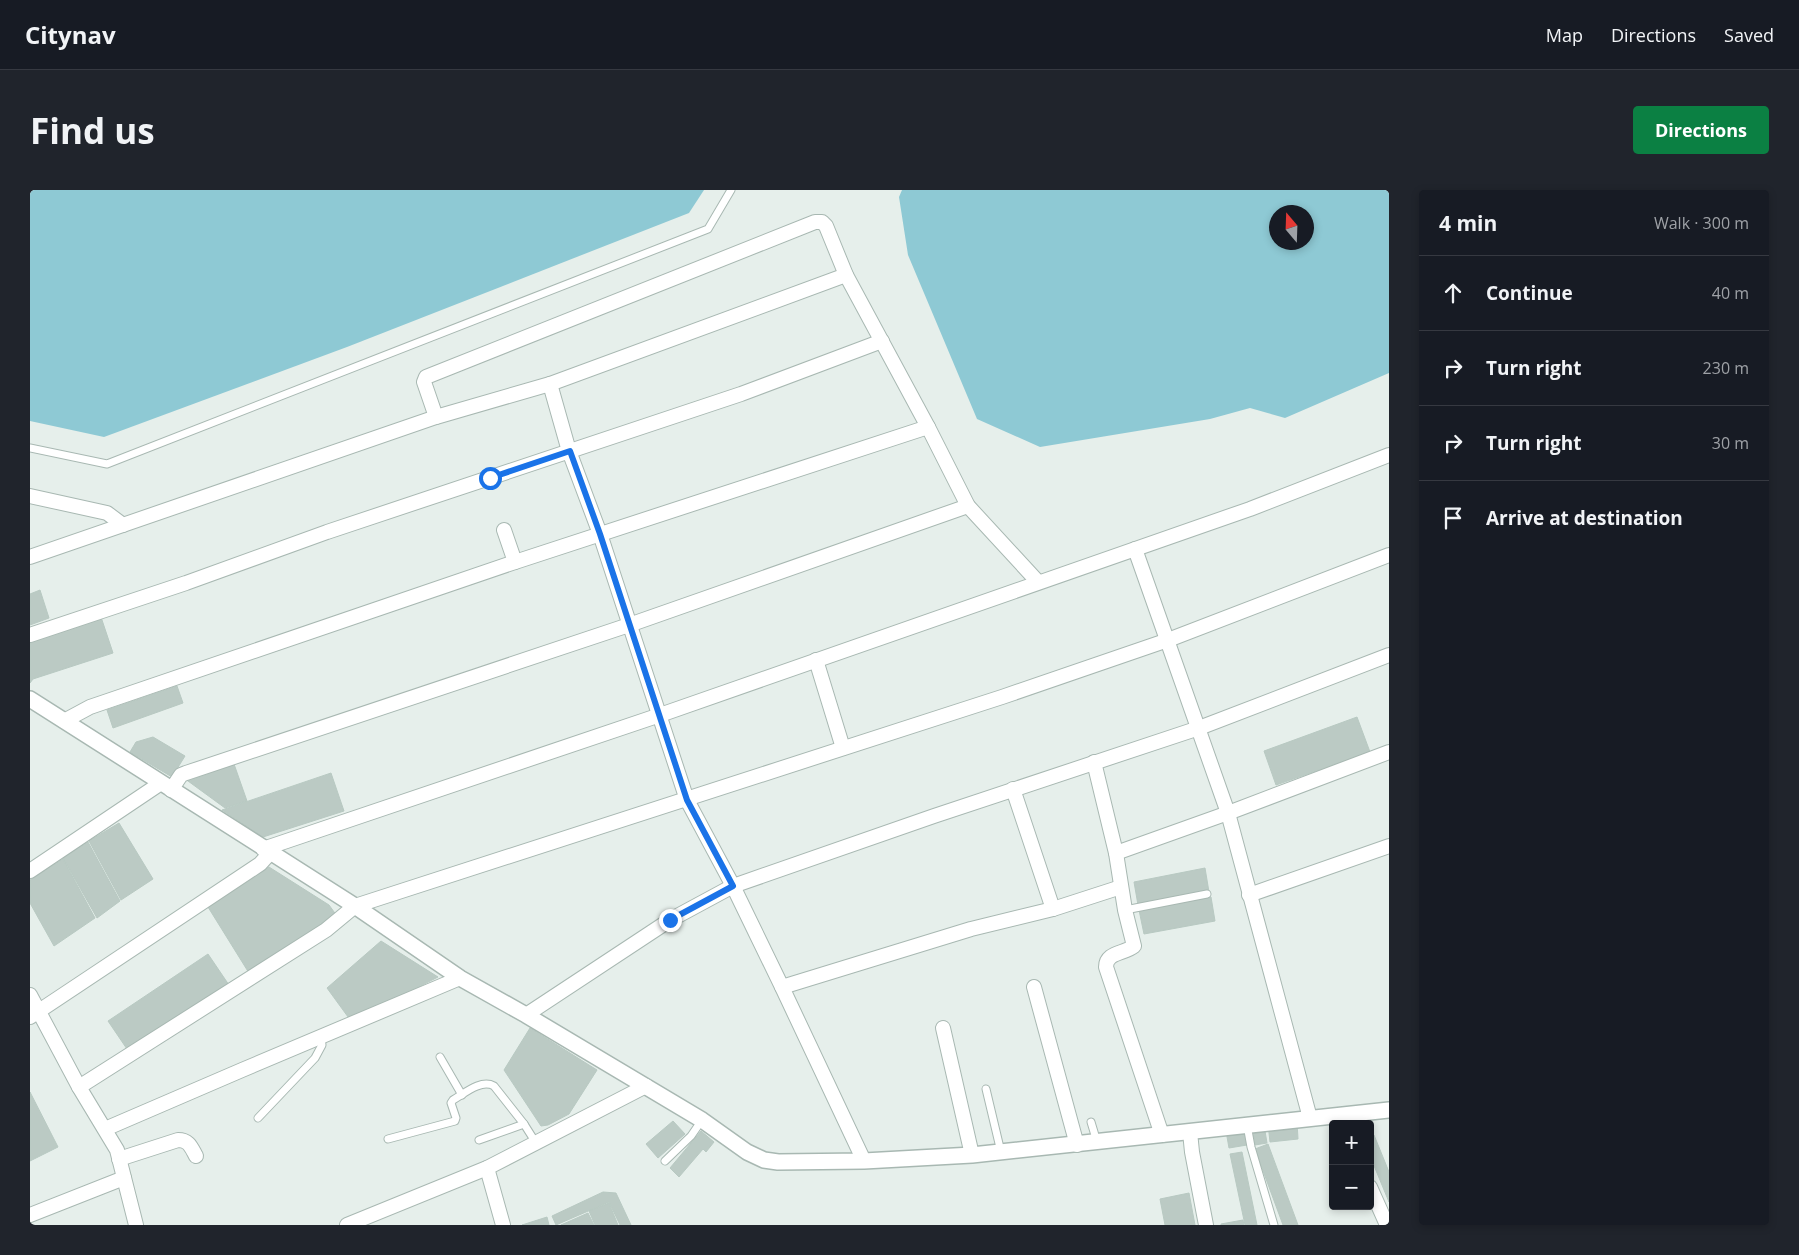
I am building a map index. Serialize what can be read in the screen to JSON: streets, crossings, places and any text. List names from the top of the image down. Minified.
{"north":"top","page":{"header":"Citynav","nav":["Map","Directions","Saved"],"buttons":"Directions","title":"Find us","heading":["4 min","Walk · 300 m"],"list":[["Continue","40 m"],["Turn right","230 m"],["Turn right","30 m"],"Arrive at destination"],"map_buttons":["+","−"]}}
